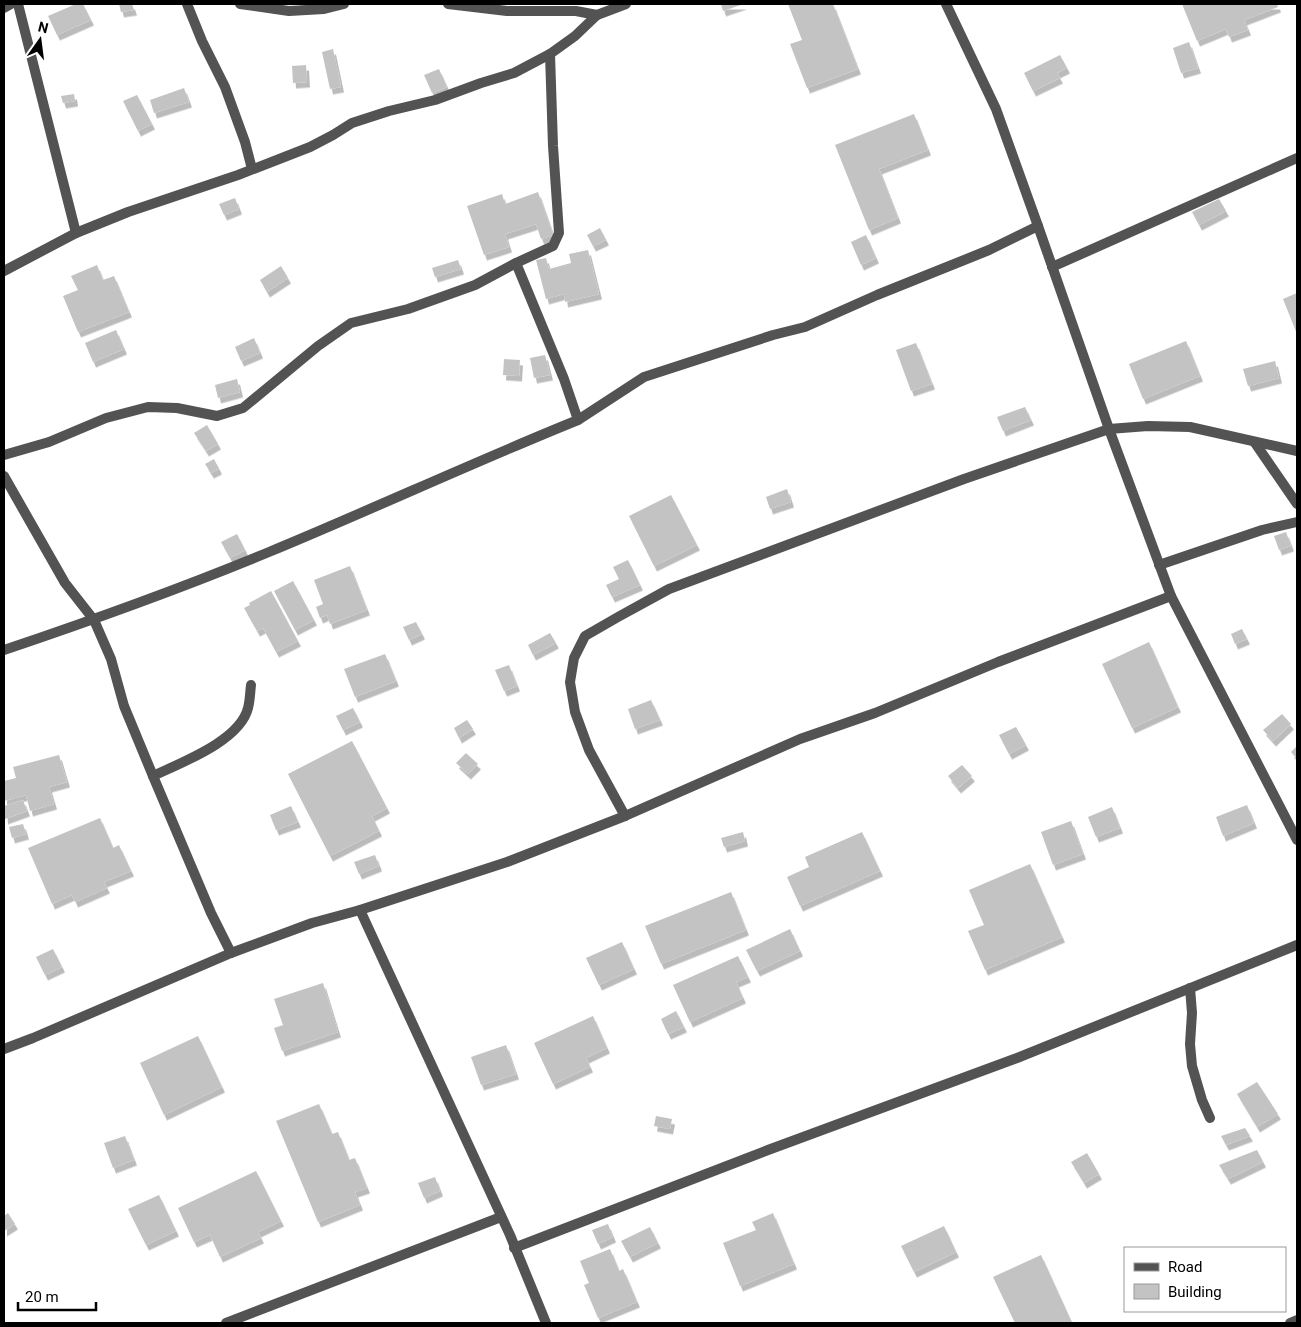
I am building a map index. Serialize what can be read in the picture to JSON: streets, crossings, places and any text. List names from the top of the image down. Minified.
{"legend":["Road","Building"],"scale_bar":"20 m","north":"top"}
